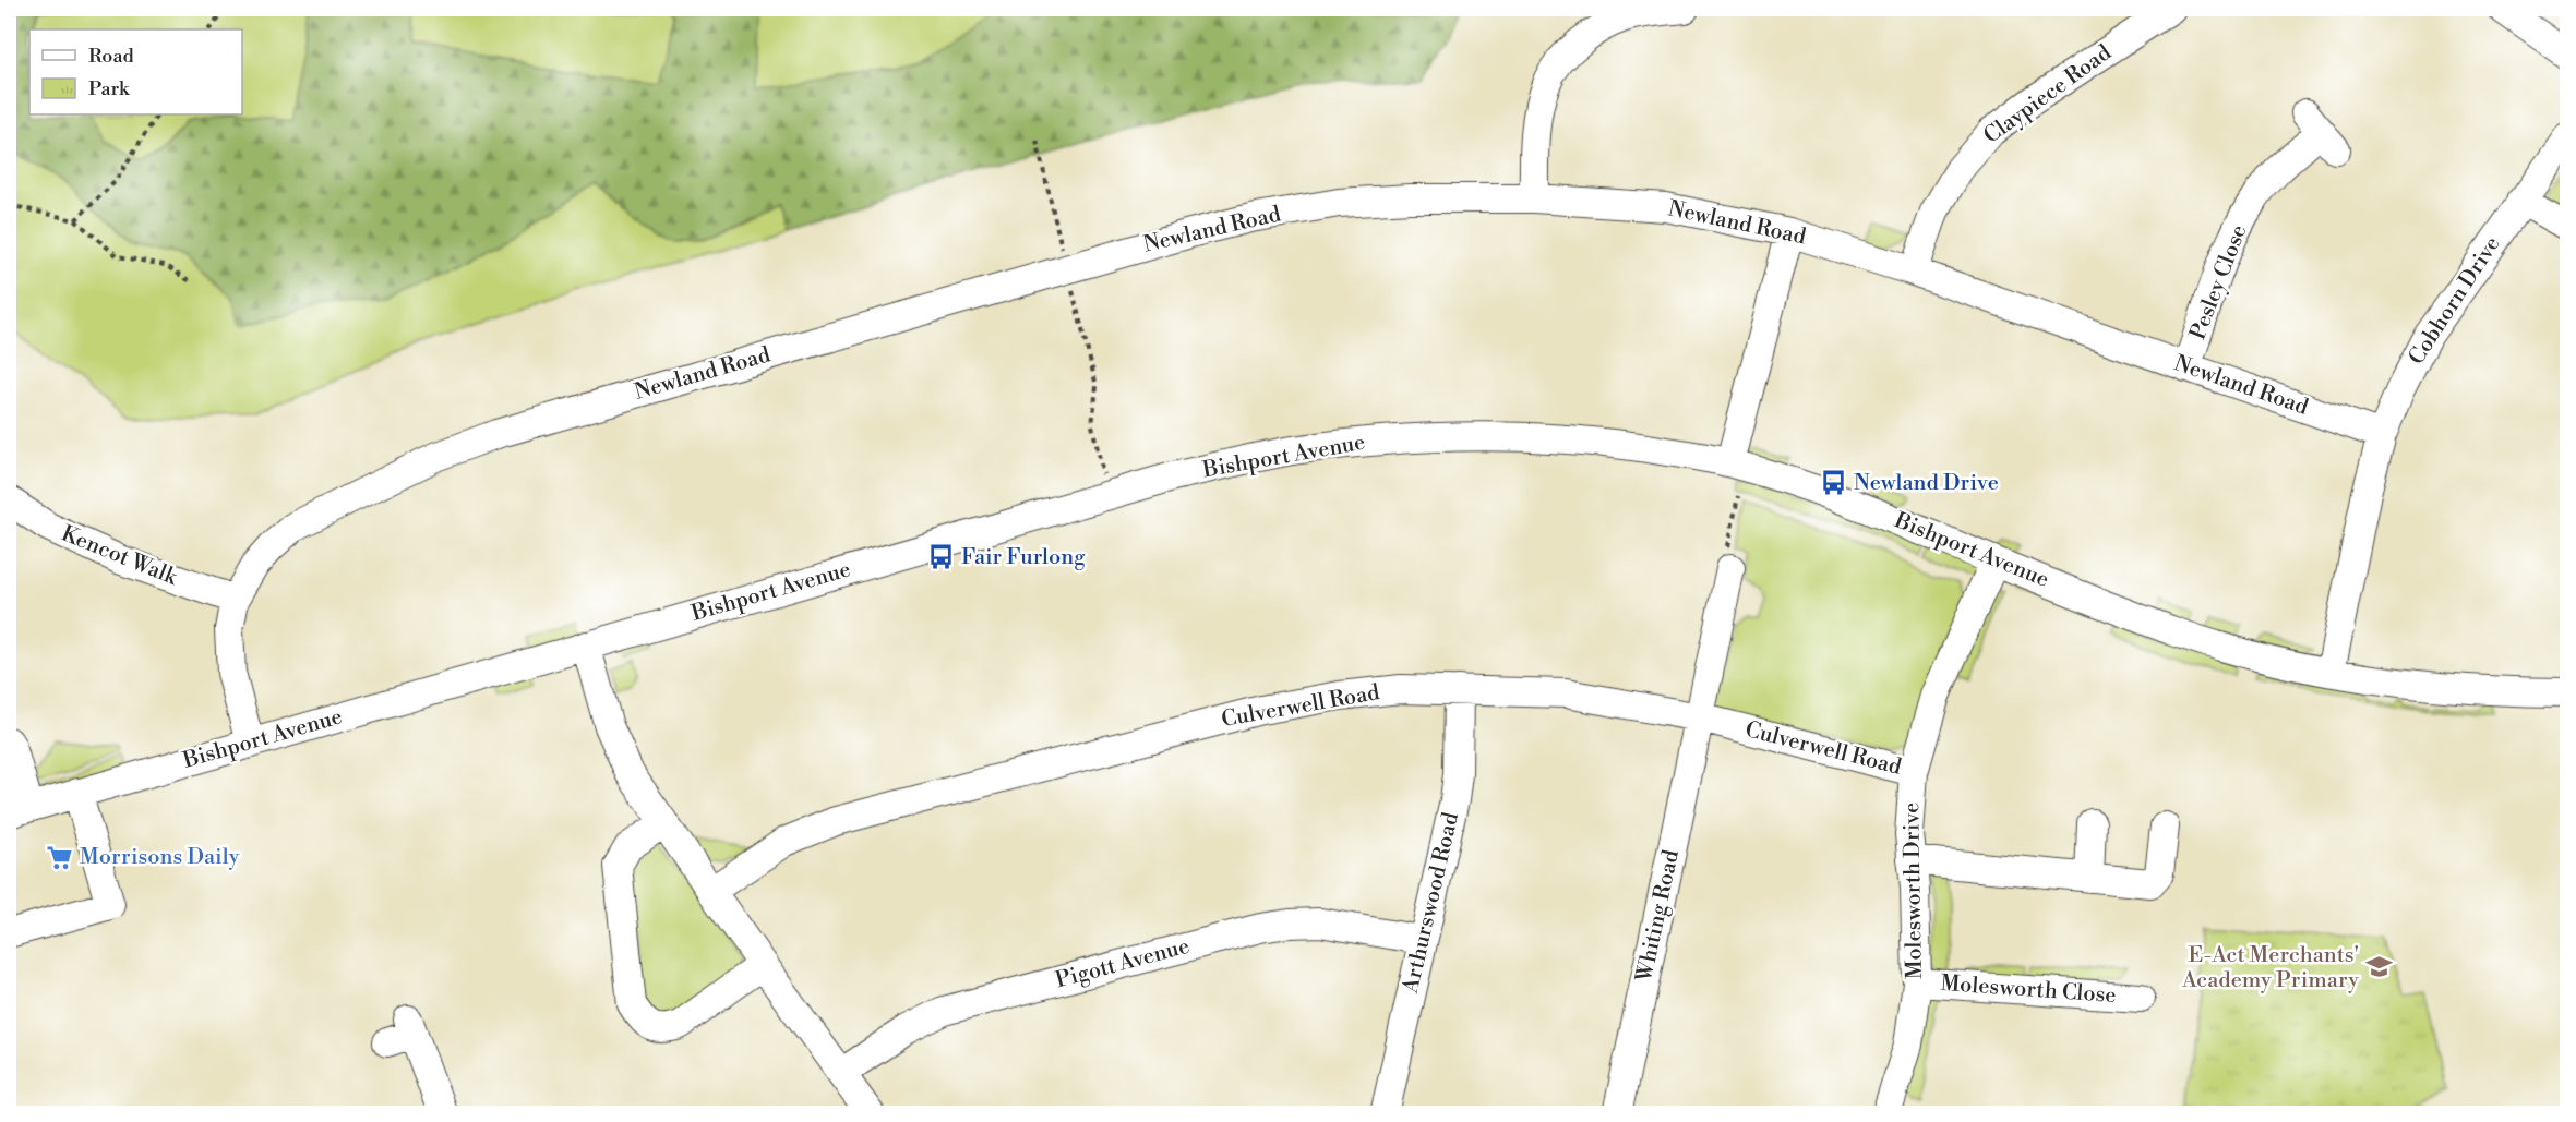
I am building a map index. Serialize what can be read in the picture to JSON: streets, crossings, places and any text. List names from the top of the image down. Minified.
{"streets":{"street":["Claypiece Road","Newland Road","Pesley Close","Cobhorn Drive","Bishport Avenue","Kencot Walk","Culverwell Road","Molesworth Drive","Arthurswood Road","Whiting Road","Pigott Avenue","Molesworth Close"]},"crossings":[["Claypiece Road","Newland Road"],["Newland Road","Pesley Close"],["Newland Road","Cobhorn Drive"],["Newland Road","Bishport Avenue"],["Newland Road","Kencot Walk"],["Cobhorn Drive","Bishport Avenue"],["Bishport Avenue","Molesworth Drive"],["Culverwell Road","Molesworth Drive"],["Culverwell Road","Arthurswood Road"],["Culverwell Road","Whiting Road"],["Molesworth Drive","Molesworth Close"],["Arthurswood Road","Pigott Avenue"]],"places":{"bus stop":["Newland Drive","Fair Furlong"],"supermarket":["Morrisons Daily"],"school or university":["E-Act Merchants' Academy Primary"]},"legend":["Road","Park"]}
